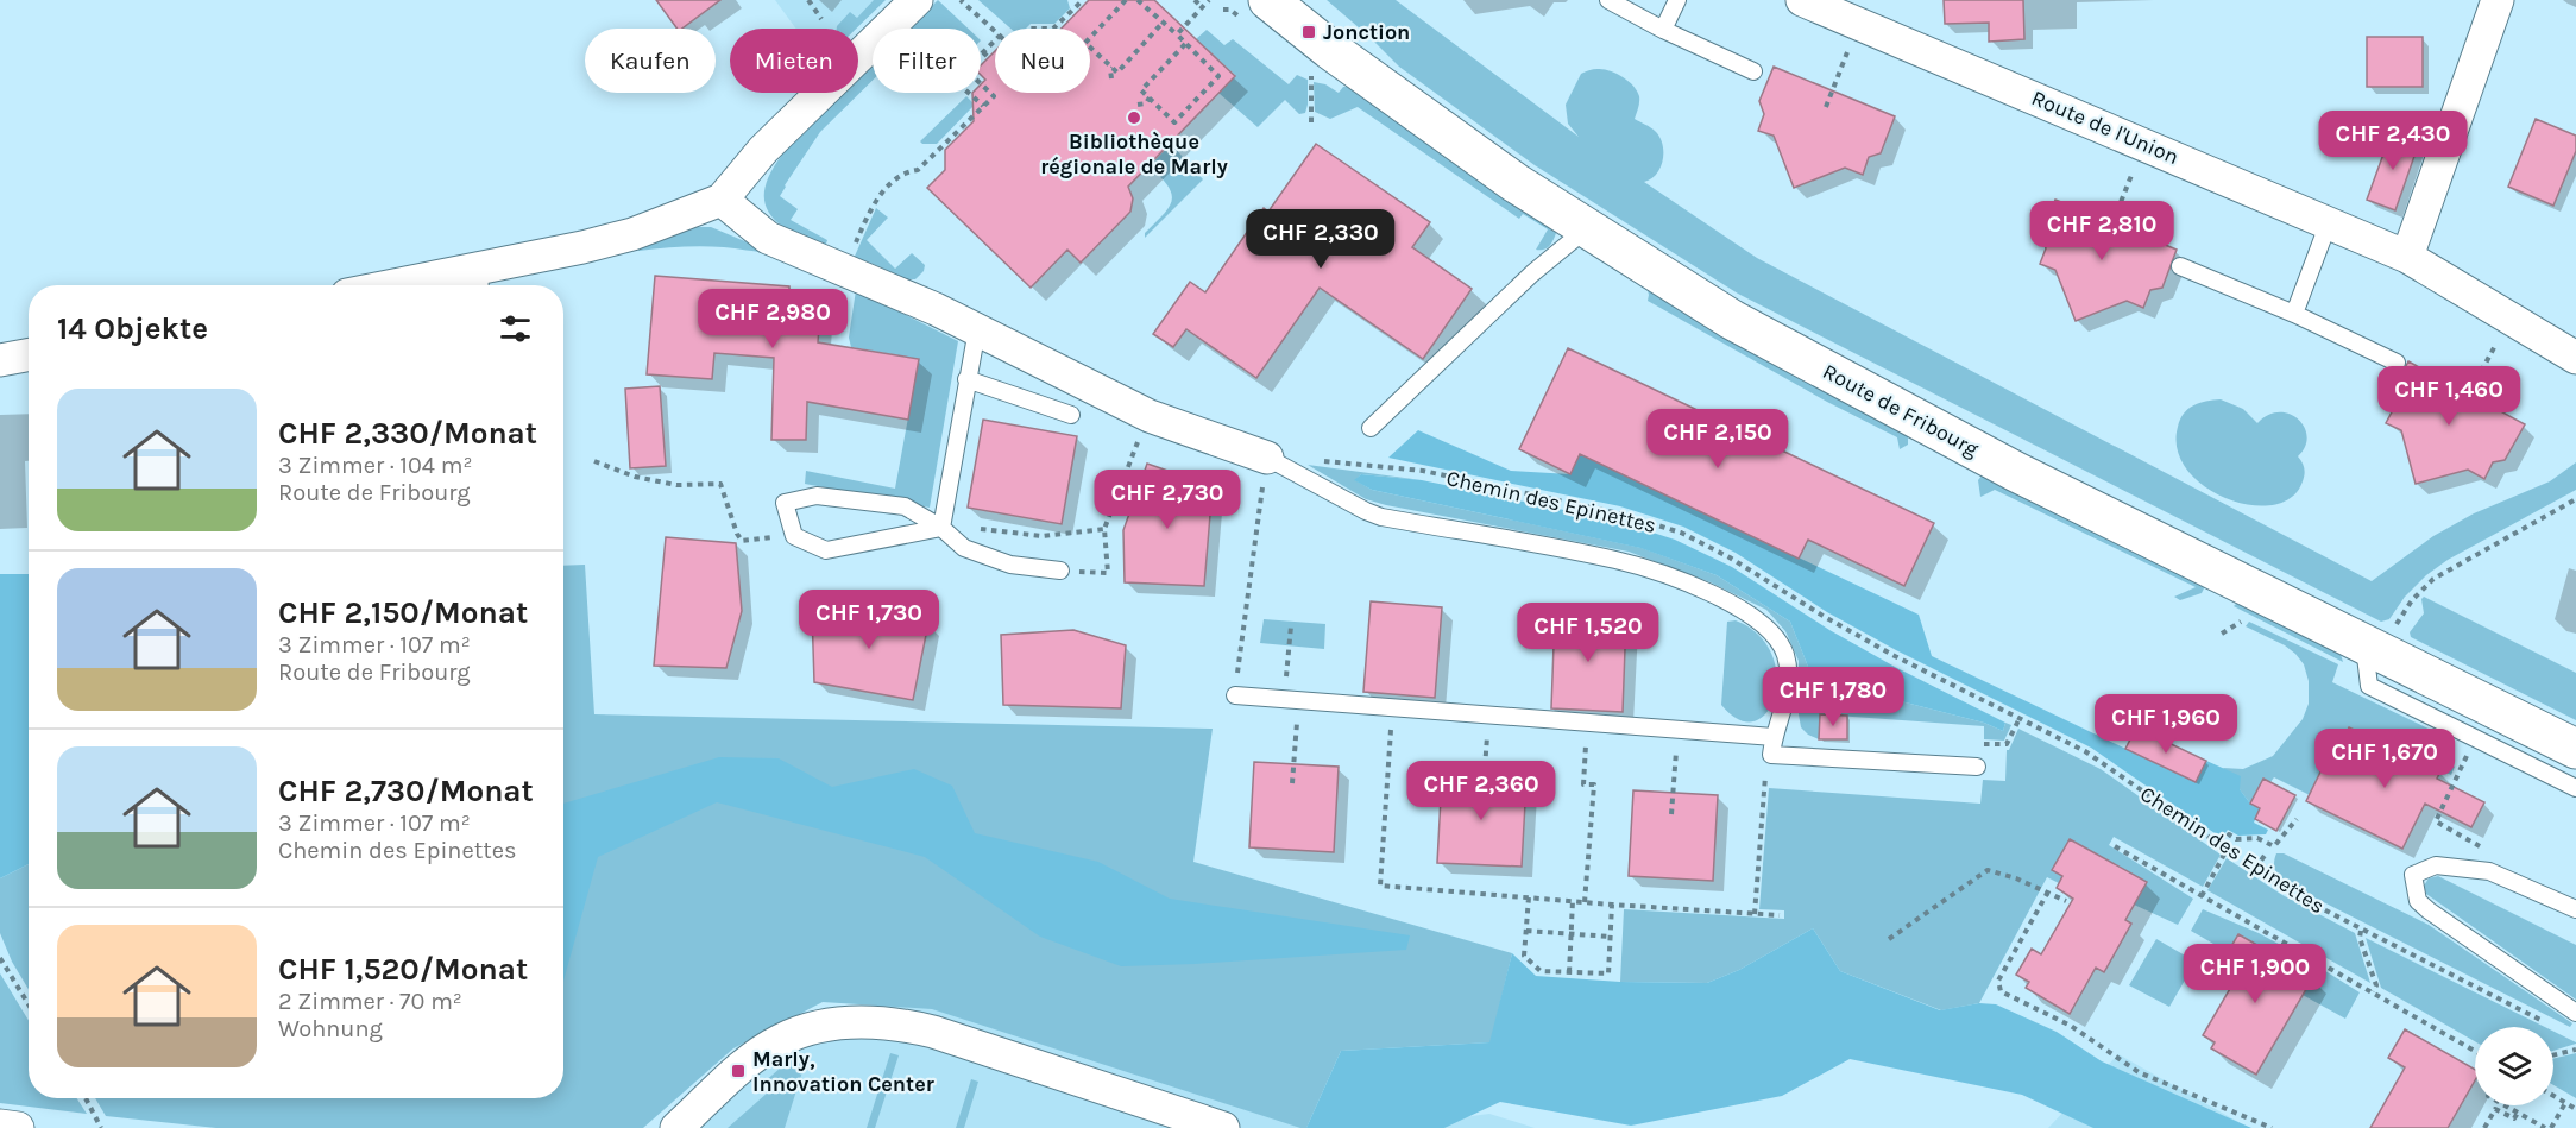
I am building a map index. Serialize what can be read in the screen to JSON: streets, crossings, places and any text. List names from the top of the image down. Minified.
{"streets":{"main road":["Route de Fribourg"],"street":["Route de l'Union"],"path":["Chemin des Epinettes"]},"places":{"transit":["Jonction","Marly, Innovation Center"],"other":["Bibliothèque régionale de Marly"]},"page":{"chip":["Kaufen","Mieten","Filter","Neu"],"price":["CHF 2,430","CHF 2,810","CHF 2,330","CHF 2,980","CHF 1,460","CHF 2,150","CHF 2,730","CHF 1,730","CHF 1,520","CHF 1,780","CHF 1,960","CHF 1,670","CHF 2,360","CHF 1,900"],"heading":"14 Objekte","list":[{"name":"CHF 2,330/Monat","note":"3 Zimmer · 104 m² · Route de Fribourg"},{"name":"CHF 2,150/Monat","note":"3 Zimmer · 107 m² · Route de Fribourg"},{"name":"CHF 2,730/Monat","note":"3 Zimmer · 107 m² · Chemin des Epinettes"},{"name":"CHF 1,520/Monat","note":"2 Zimmer · 70 m² · Wohnung"}]}}
